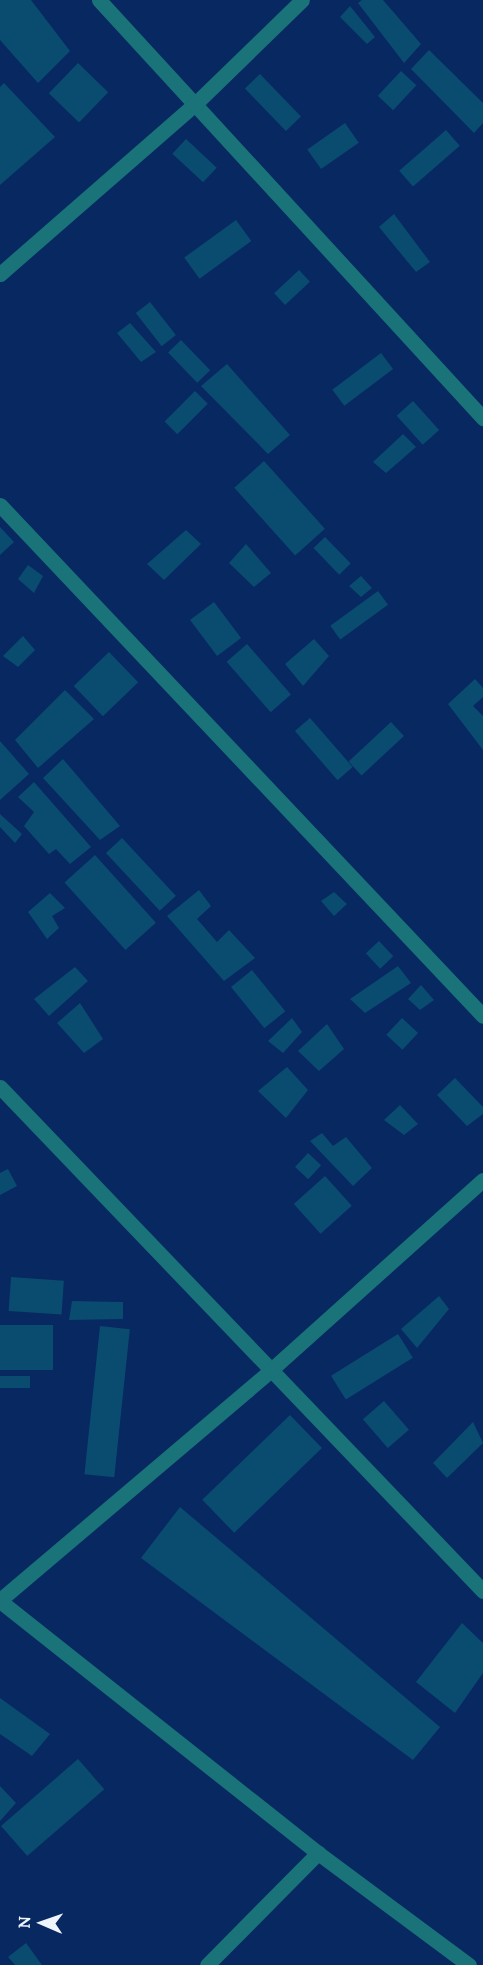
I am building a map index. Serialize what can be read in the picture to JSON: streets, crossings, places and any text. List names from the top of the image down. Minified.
{"north":"left"}
